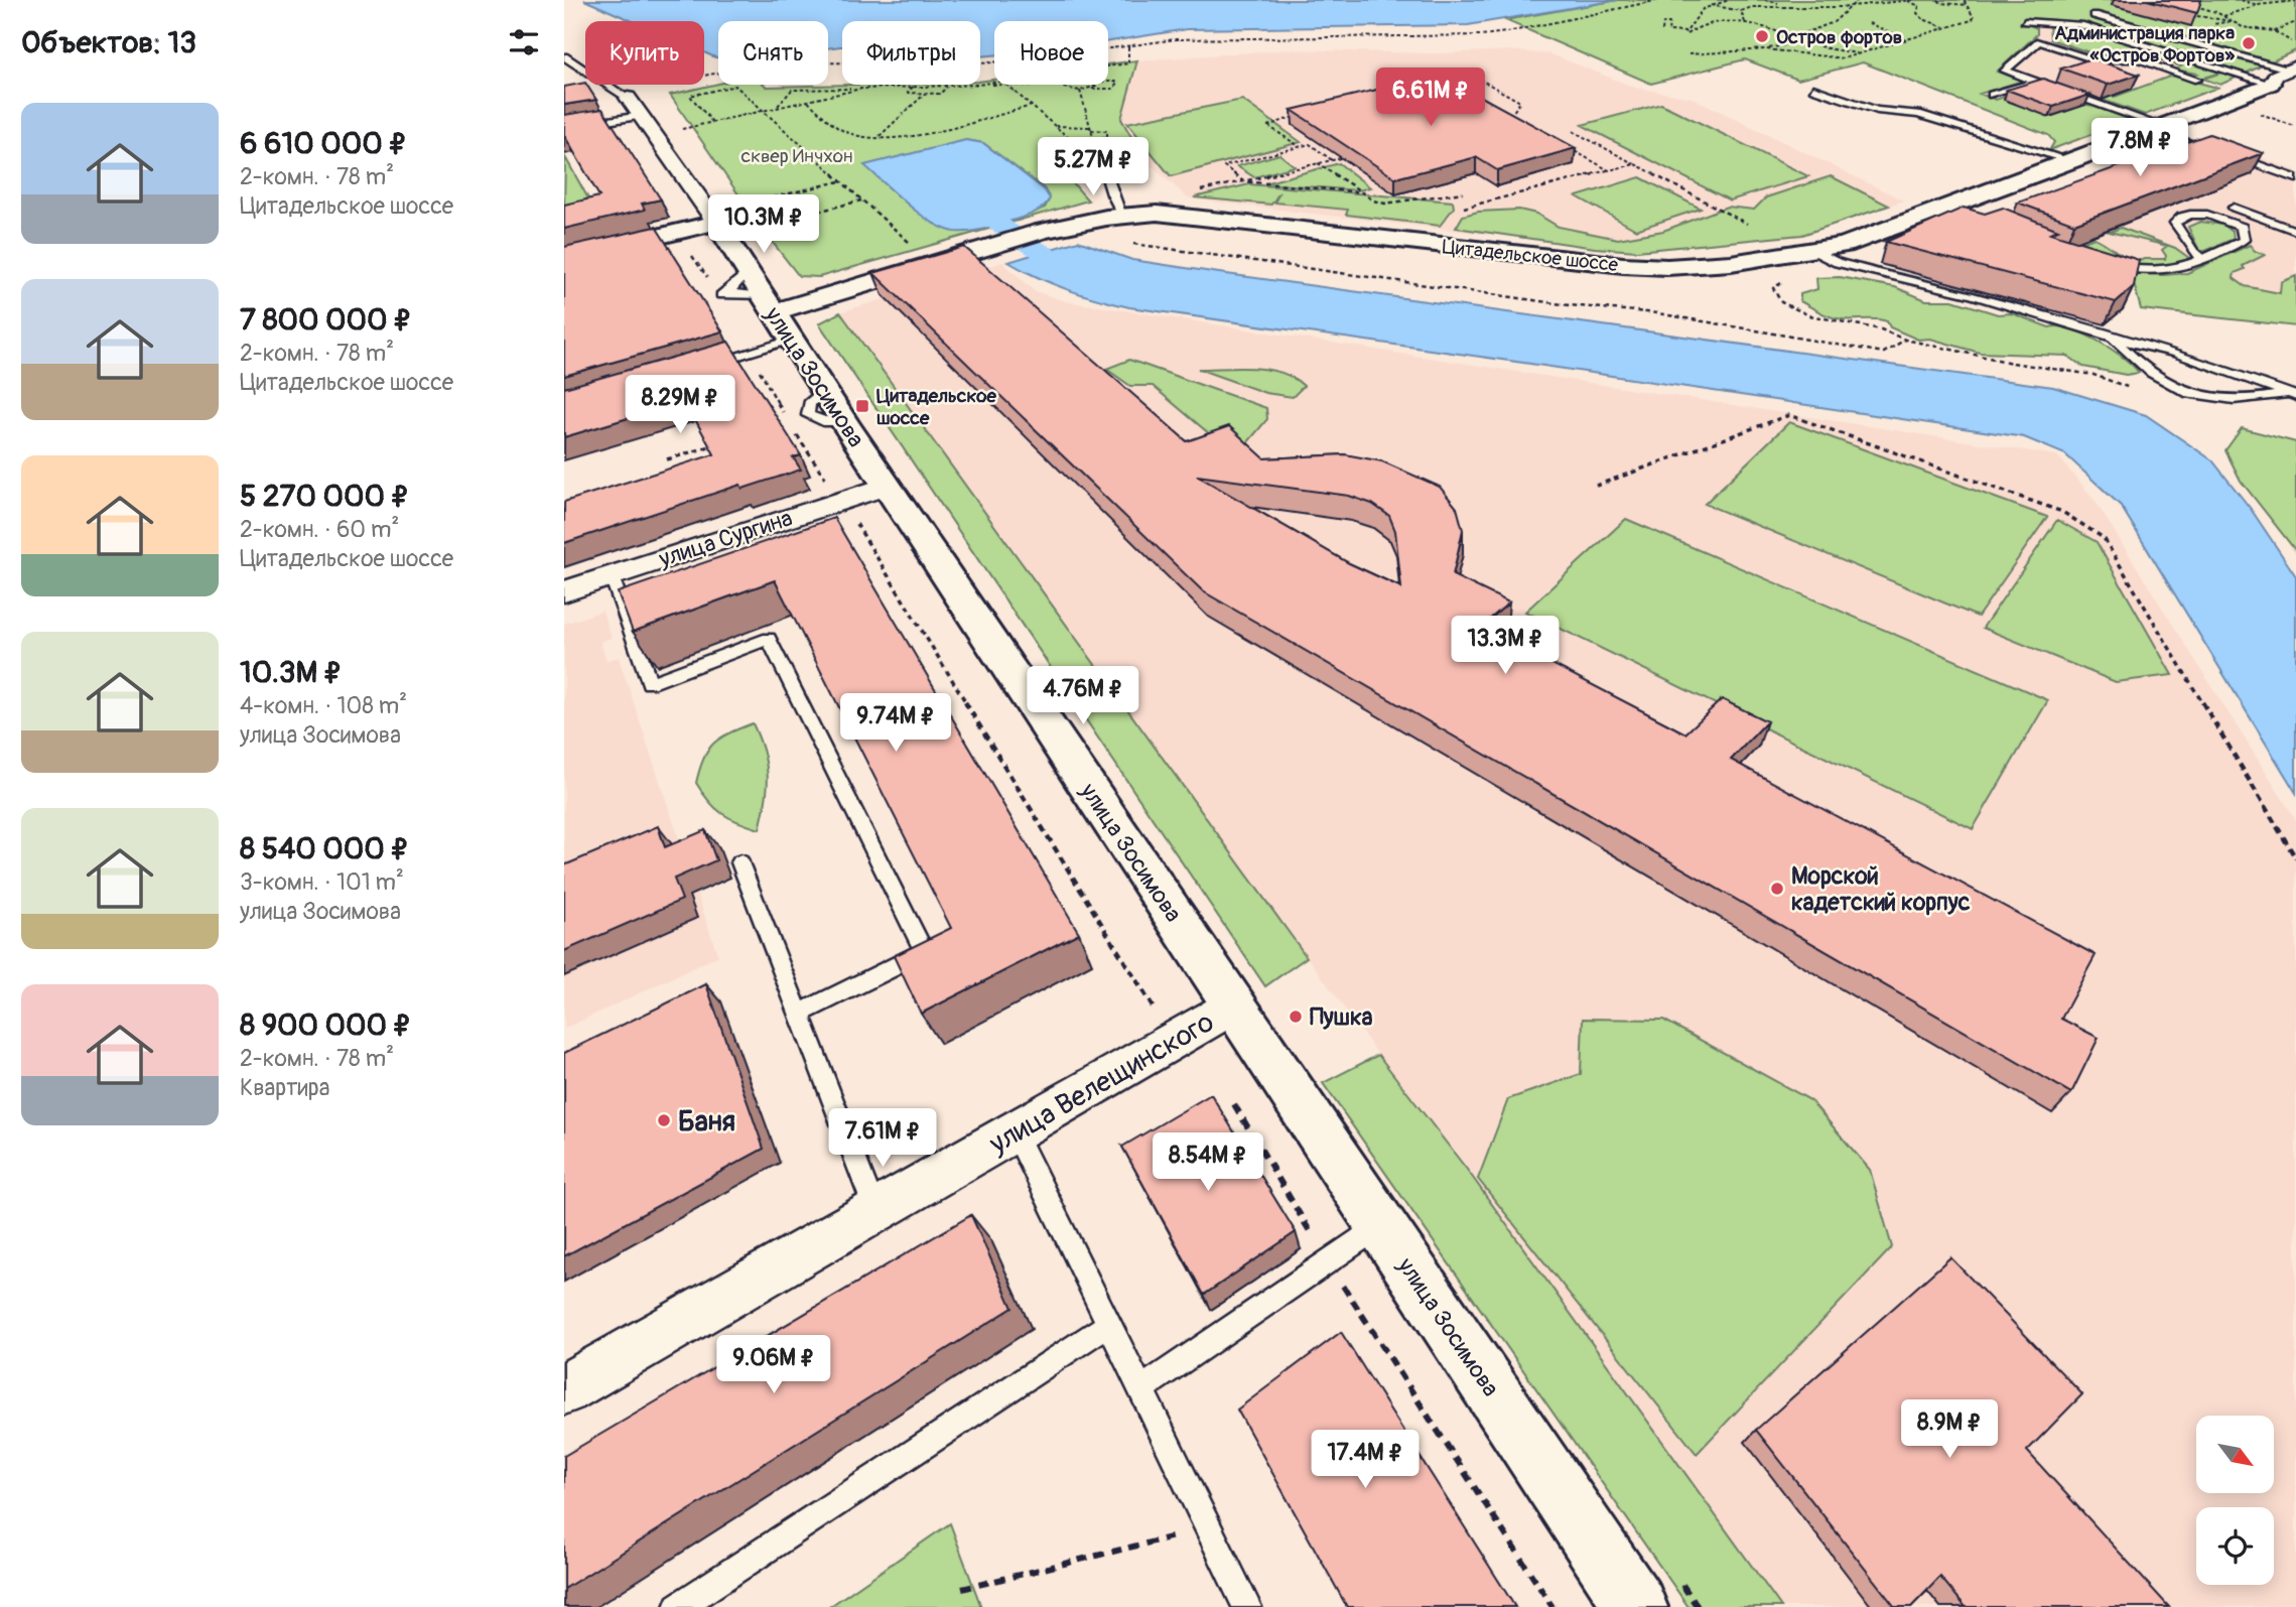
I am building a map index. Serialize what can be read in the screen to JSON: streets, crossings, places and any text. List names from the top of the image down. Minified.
{"streets":{"street":["Цитадельское шоссе","улица Зосимова","улица Сургина","улица Велещинского"]},"crossings":[["Цитадельское шоссе","улица Зосимова"],["улица Зосимова","улица Сургина"],["улица Зосимова","улица Велещинского"]],"parks":["сквер Инчхон"],"places":{"other":["Остров фортов","Администрация парка «Остров Фортов»","Морской кадетский корпус","Пушка","Баня"],"transit":["Цитадельское шоссе"]},"north":"bottom right","page":{"heading":"Объектов: 13","chip":["Купить","Снять","Фильтры","Новое"],"price":["6.61M ₽","7.8M ₽","5.27M ₽","10.3M ₽","8.29M ₽","13.3M ₽","4.76M ₽","9.74M ₽","7.61M ₽","8.54M ₽","9.06M ₽","8.9M ₽","17.4M ₽"],"list":[{"name":"6 610 000 ₽","note":"2-комн. · 78 m² · Цитадельское шоссе"},{"name":"7 800 000 ₽","note":"2-комн. · 78 m² · Цитадельское шоссе"},{"name":"5 270 000 ₽","note":"2-комн. · 60 m² · Цитадельское шоссе"},{"name":"10.3M ₽","note":"4-комн. · 108 m² · улица Зосимова"},{"name":"8 540 000 ₽","note":"3-комн. · 101 m² · улица Зосимова"},{"name":"8 900 000 ₽","note":"2-комн. · 78 m² · Квартира"}]}}
